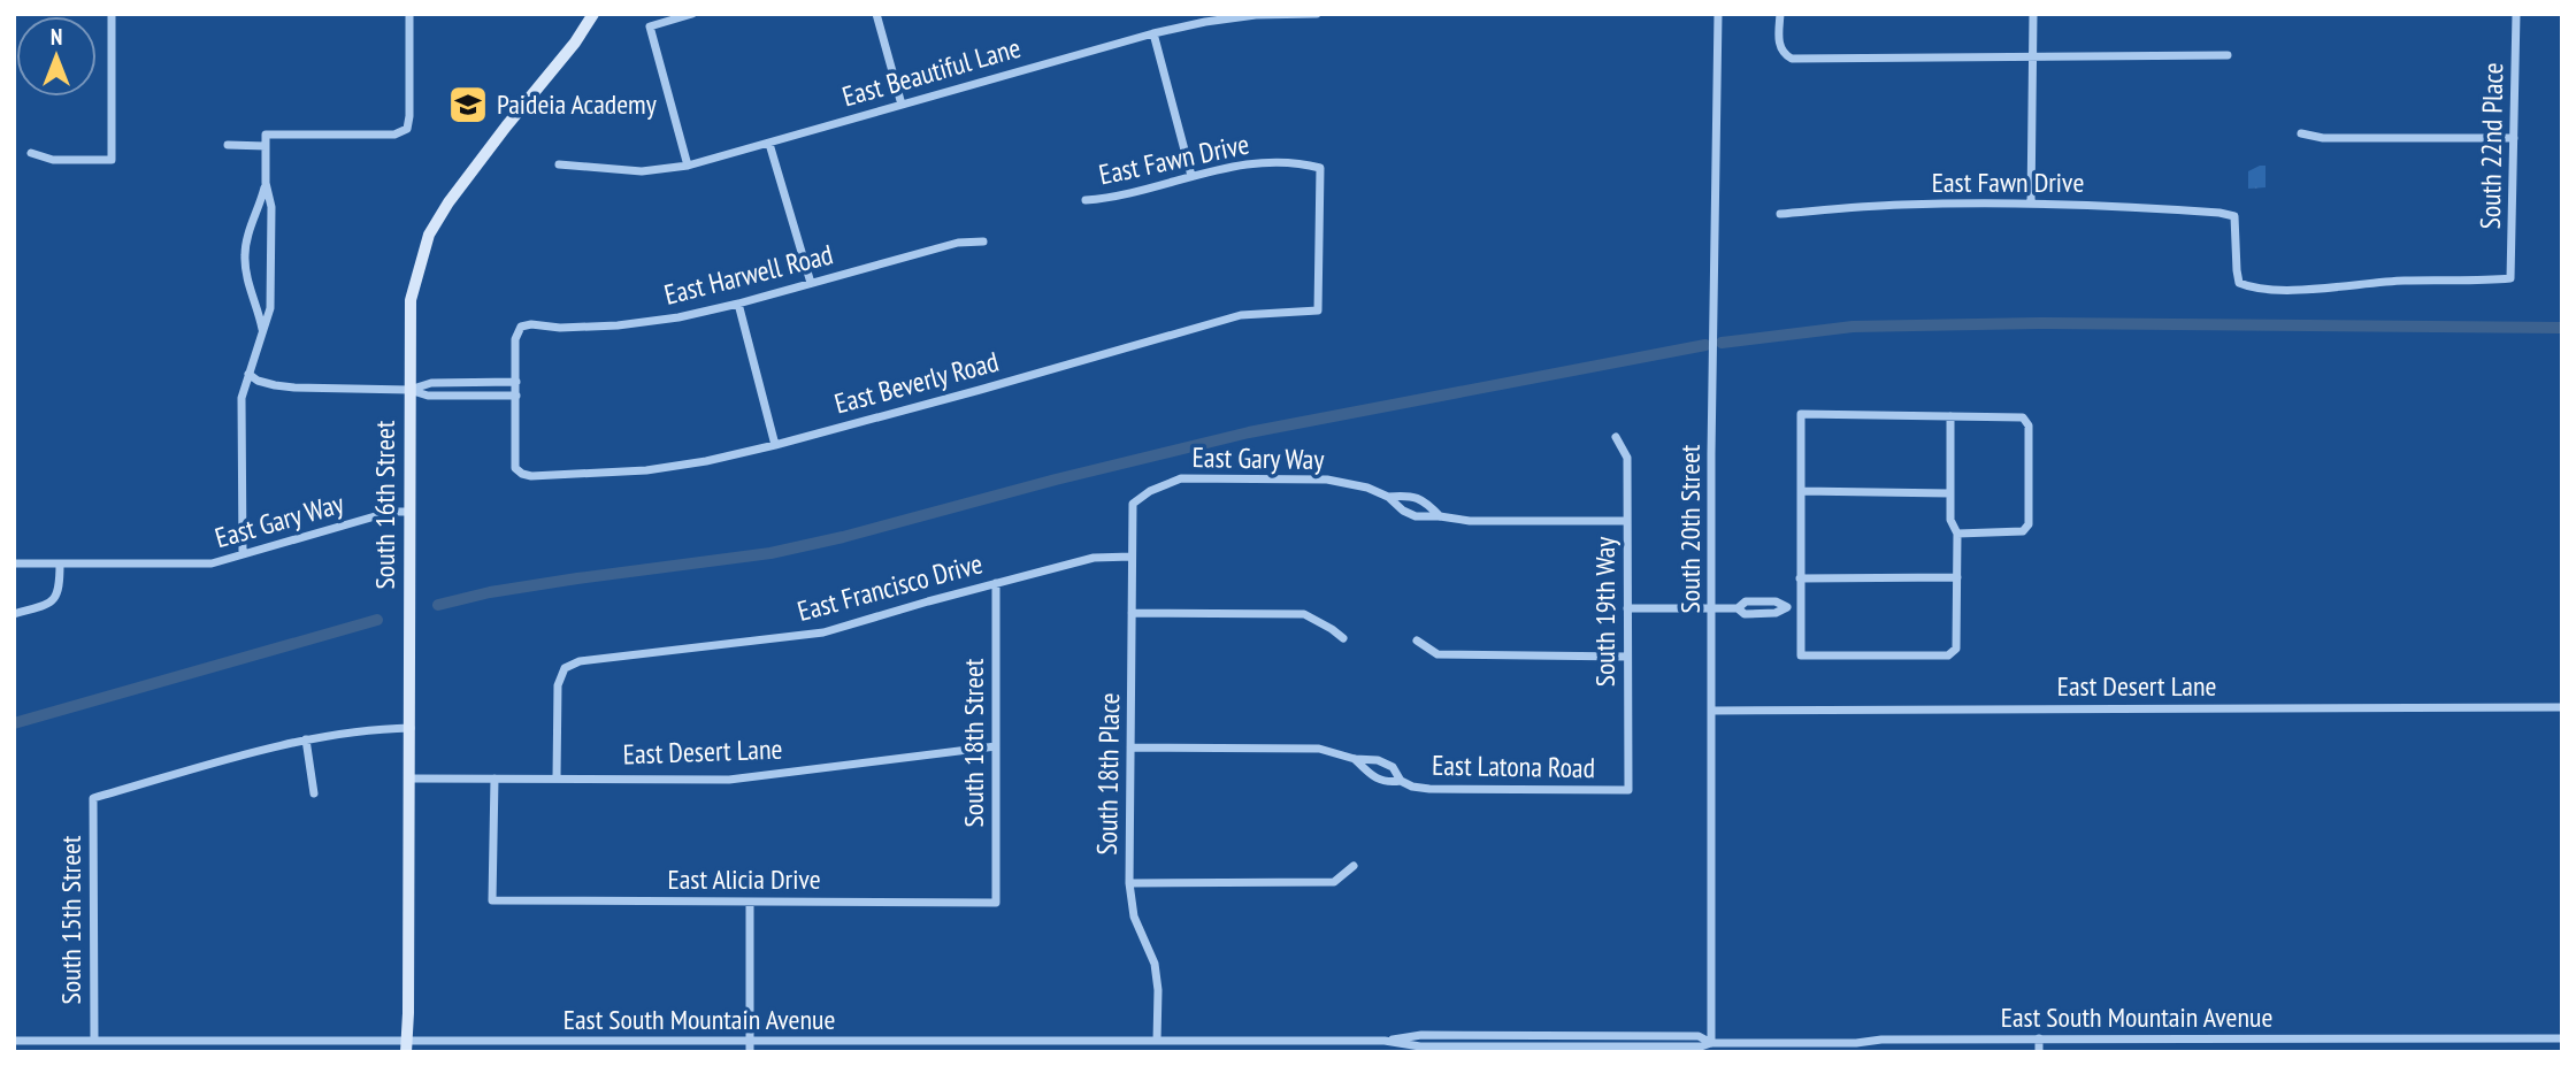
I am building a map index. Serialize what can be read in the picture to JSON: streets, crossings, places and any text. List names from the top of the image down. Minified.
{"streets":{"main road":["South 16th Street"],"street":["East Beautiful Lane","South 22nd Place","East Fawn Drive","East Harwell Road","East Beverly Road","East Gary Way","South 20th Street","East Francisco Drive","South 19th Way","East Desert Lane","South 18th Street","East Latona Road","South 18th Place","East Alicia Drive","South 15th Street","East South Mountain Avenue"]},"crossings":[["South 22nd Place","East Fawn Drive"],["East Fawn Drive","East Beverly Road"],["East Gary Way","South 16th Street"],["East Gary Way","South 19th Way"],["East Gary Way","South 18th Place"],["South 16th Street","East Desert Lane"],["South 16th Street","East South Mountain Avenue"],["South 20th Street","East Desert Lane"],["South 20th Street","East South Mountain Avenue"],["East Francisco Drive","East Desert Lane"],["East Francisco Drive","South 18th Street"],["East Francisco Drive","South 18th Place"],["South 19th Way","East Latona Road"],["East Desert Lane","South 18th Street"],["East Desert Lane","East Alicia Drive"],["South 18th Street","East Alicia Drive"],["East Latona Road","South 18th Place"],["South 18th Place","East South Mountain Avenue"],["South 15th Street","East South Mountain Avenue"]],"places":{"school or university":["Paideia Academy"]},"north":"top"}
